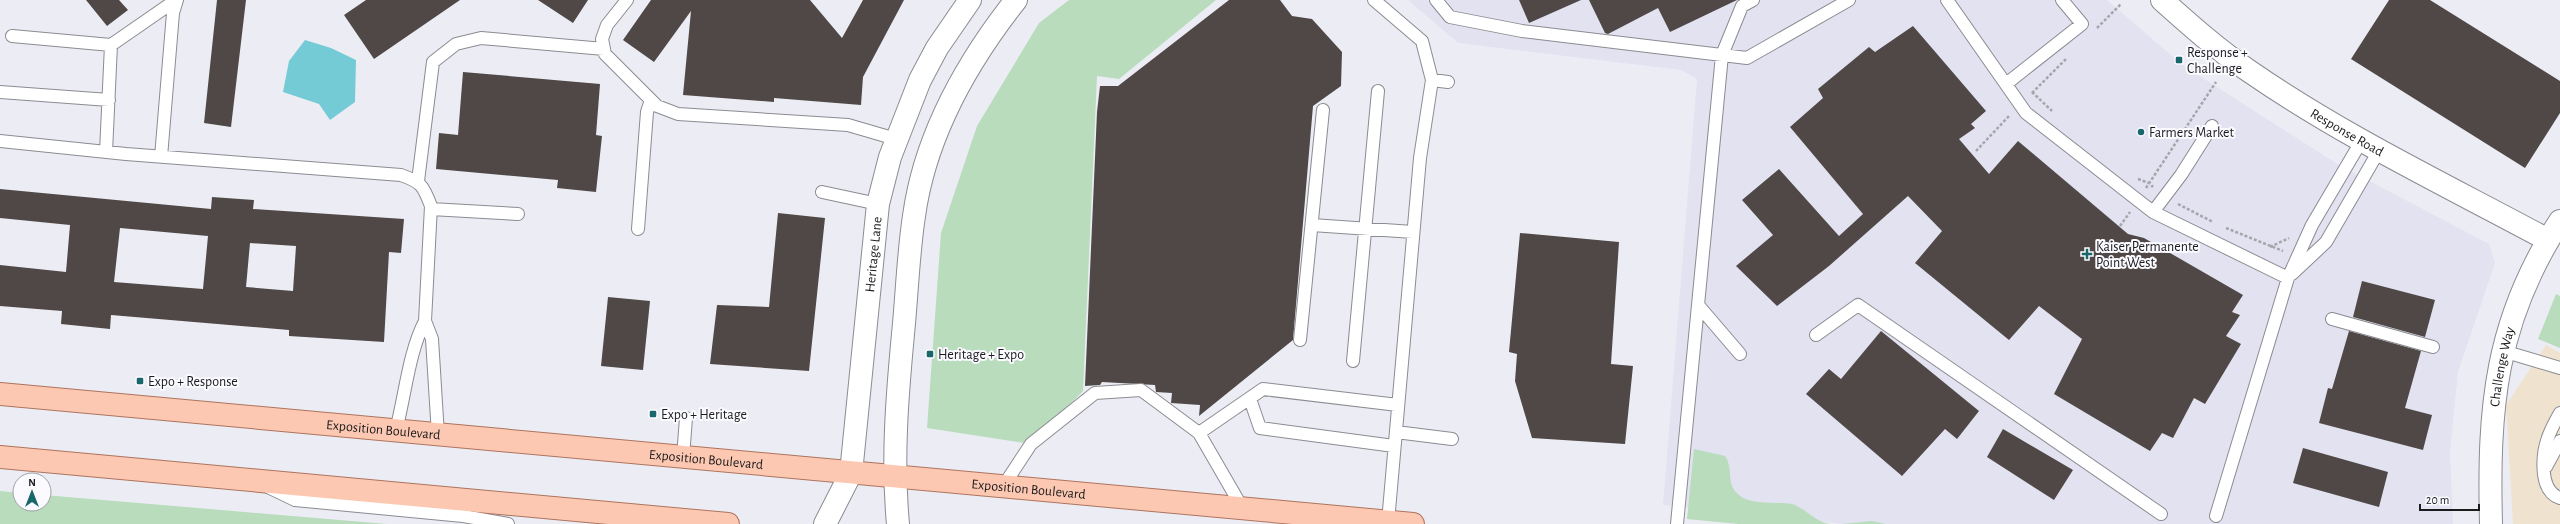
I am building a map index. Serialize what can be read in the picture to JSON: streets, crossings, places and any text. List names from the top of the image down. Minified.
{"streets":{"main road":["Response Road","Heritage Lane","Challenge Way","Exposition Boulevard"]},"crossings":[["Response Road","Challenge Way"],["Heritage Lane","Exposition Boulevard"]],"places":{"transit":["Response + Challenge","Heritage + Expo","Expo + Response","Expo + Heritage"],"other":["Farmers Market"],"health":["Kaiser Permanente Point West"]},"scale_bar":"20 m","north":"top"}
